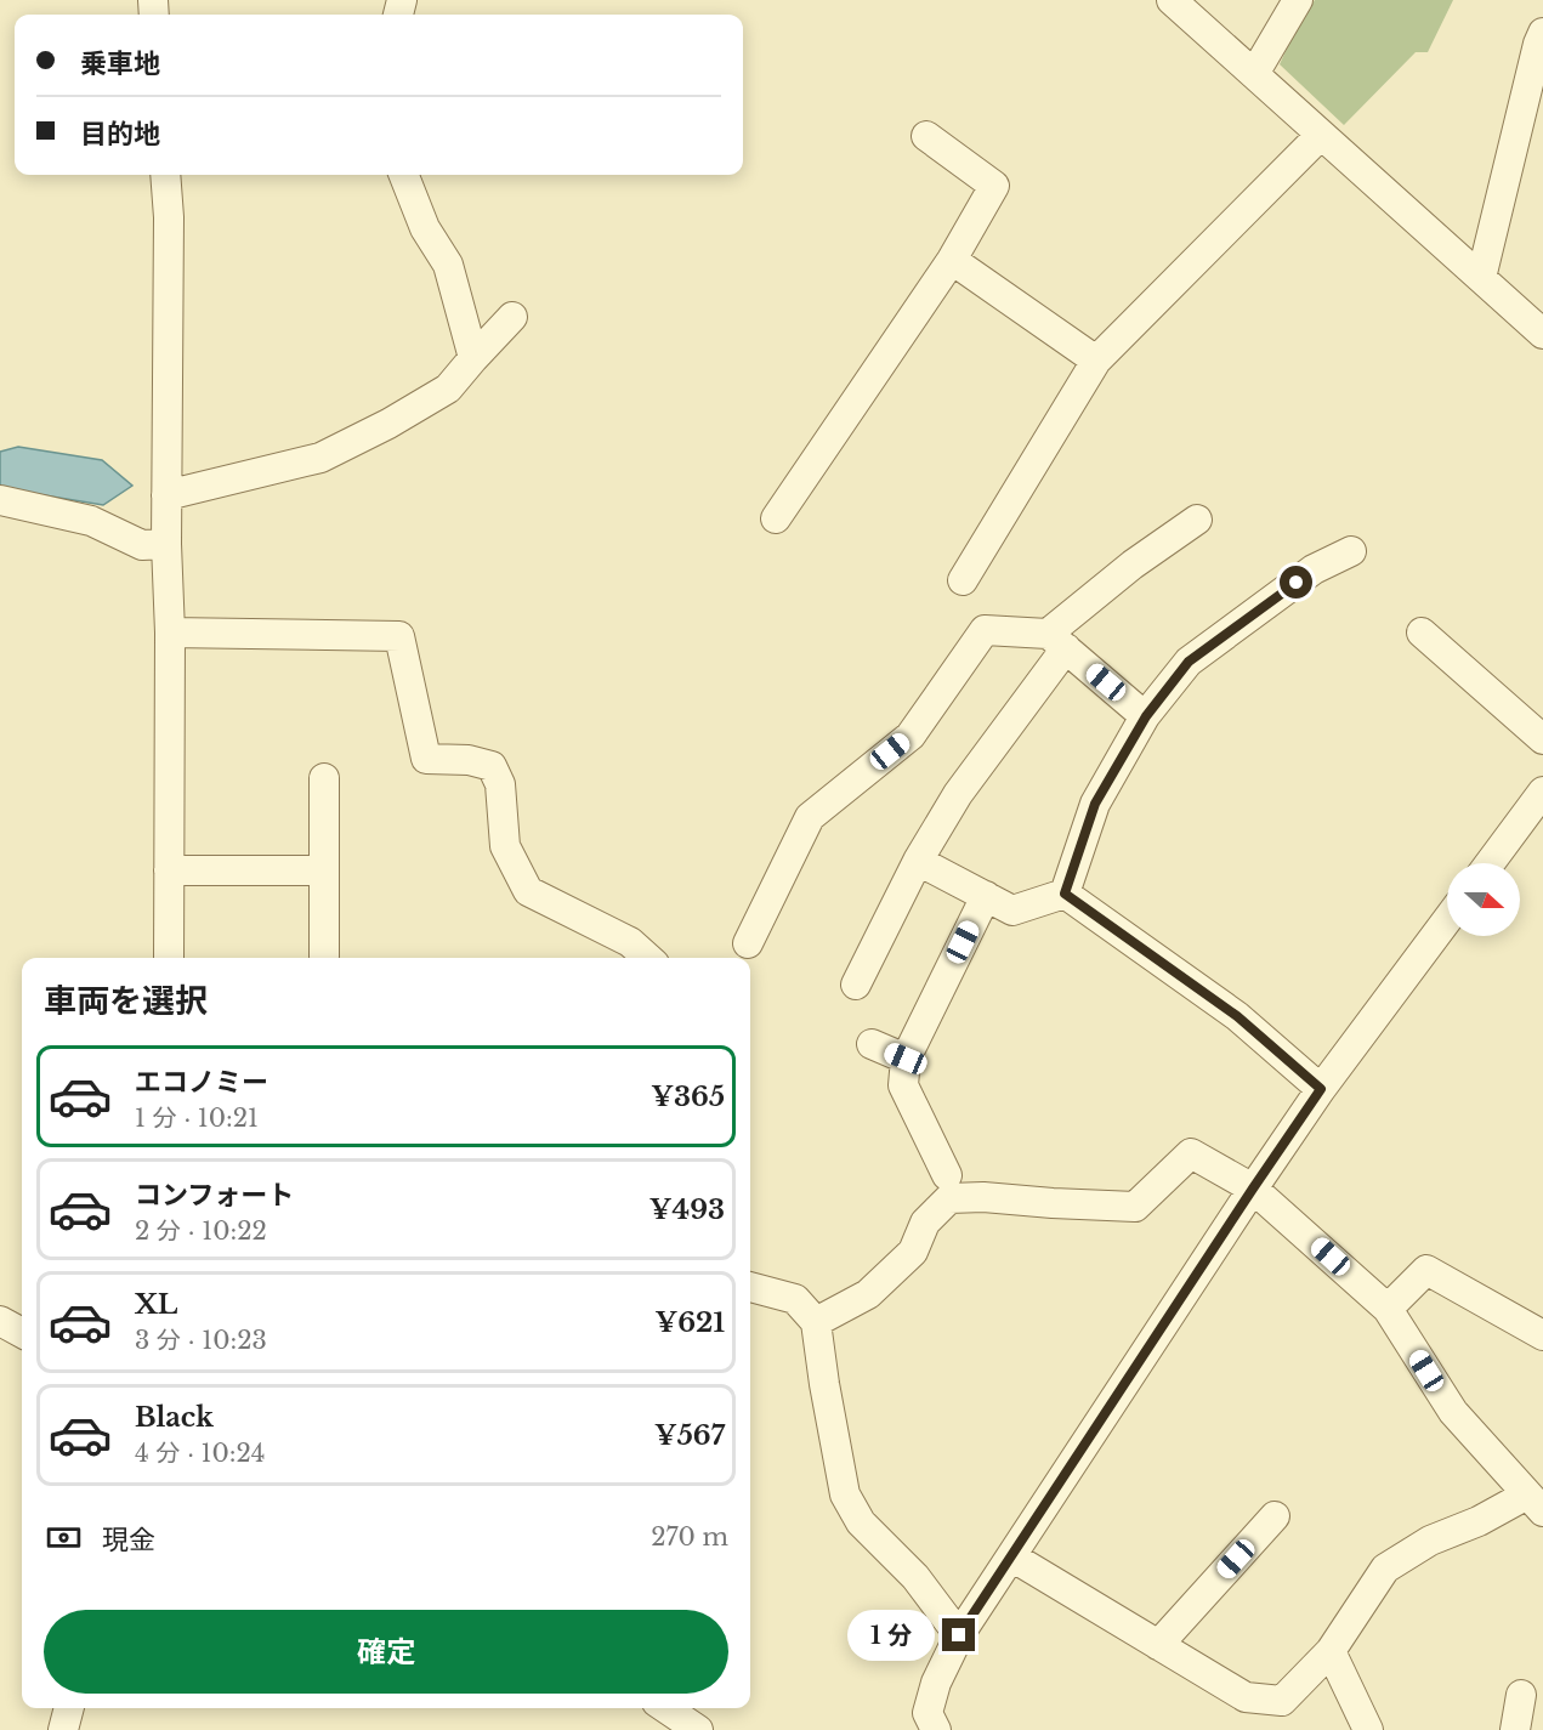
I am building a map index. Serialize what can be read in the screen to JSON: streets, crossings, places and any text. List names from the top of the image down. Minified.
{"north":"right","page":{"banner":["乗車地","目的地"],"heading":"車両を選択","list":[{"name":"エコノミー","note":"1 分 · 10:21","value":"¥365"},{"name":"コンフォート","note":"2 分 · 10:22","value":"¥493"},{"name":"XL","note":"3 分 · 10:23","value":"¥621"},{"name":"Black","note":"4 分 · 10:24","value":"¥567"}],"pay":["現金","270 m"],"buttons":"確定","bubble":"1 分"}}
